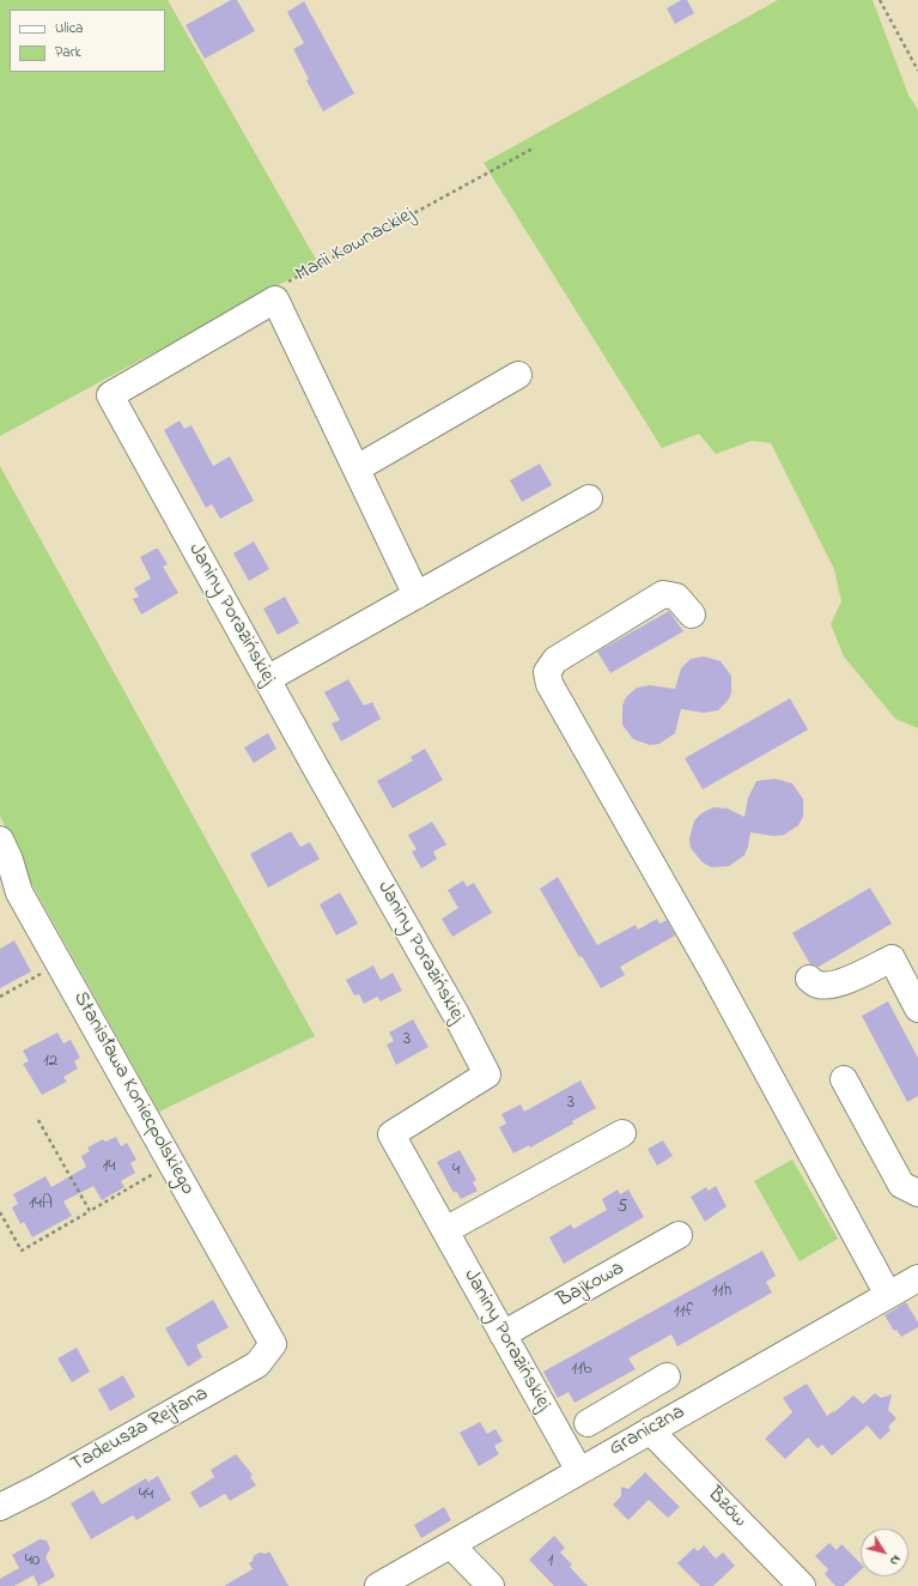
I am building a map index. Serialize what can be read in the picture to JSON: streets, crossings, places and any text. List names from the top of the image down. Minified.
{"streets":{"street":["Marii Kownackiej","Janiny Porazińskiej","Stanisława Koniecpolskiego","Bajkowa","Tadeusza Rejtana","Graniczna","Bzów"]},"crossings":[["Marii Kownackiej","Janiny Porazińskiej"],["Janiny Porazińskiej","Bajkowa"],["Janiny Porazińskiej","Graniczna"],["Stanisława Koniecpolskiego","Tadeusza Rejtana"],["Graniczna","Bzów"]],"house_numbers":["3","12","3","14","4","14A","5","11h","11f","11b","44","40","1"],"legend":["Ulica","Park"],"north":"bottom right"}
